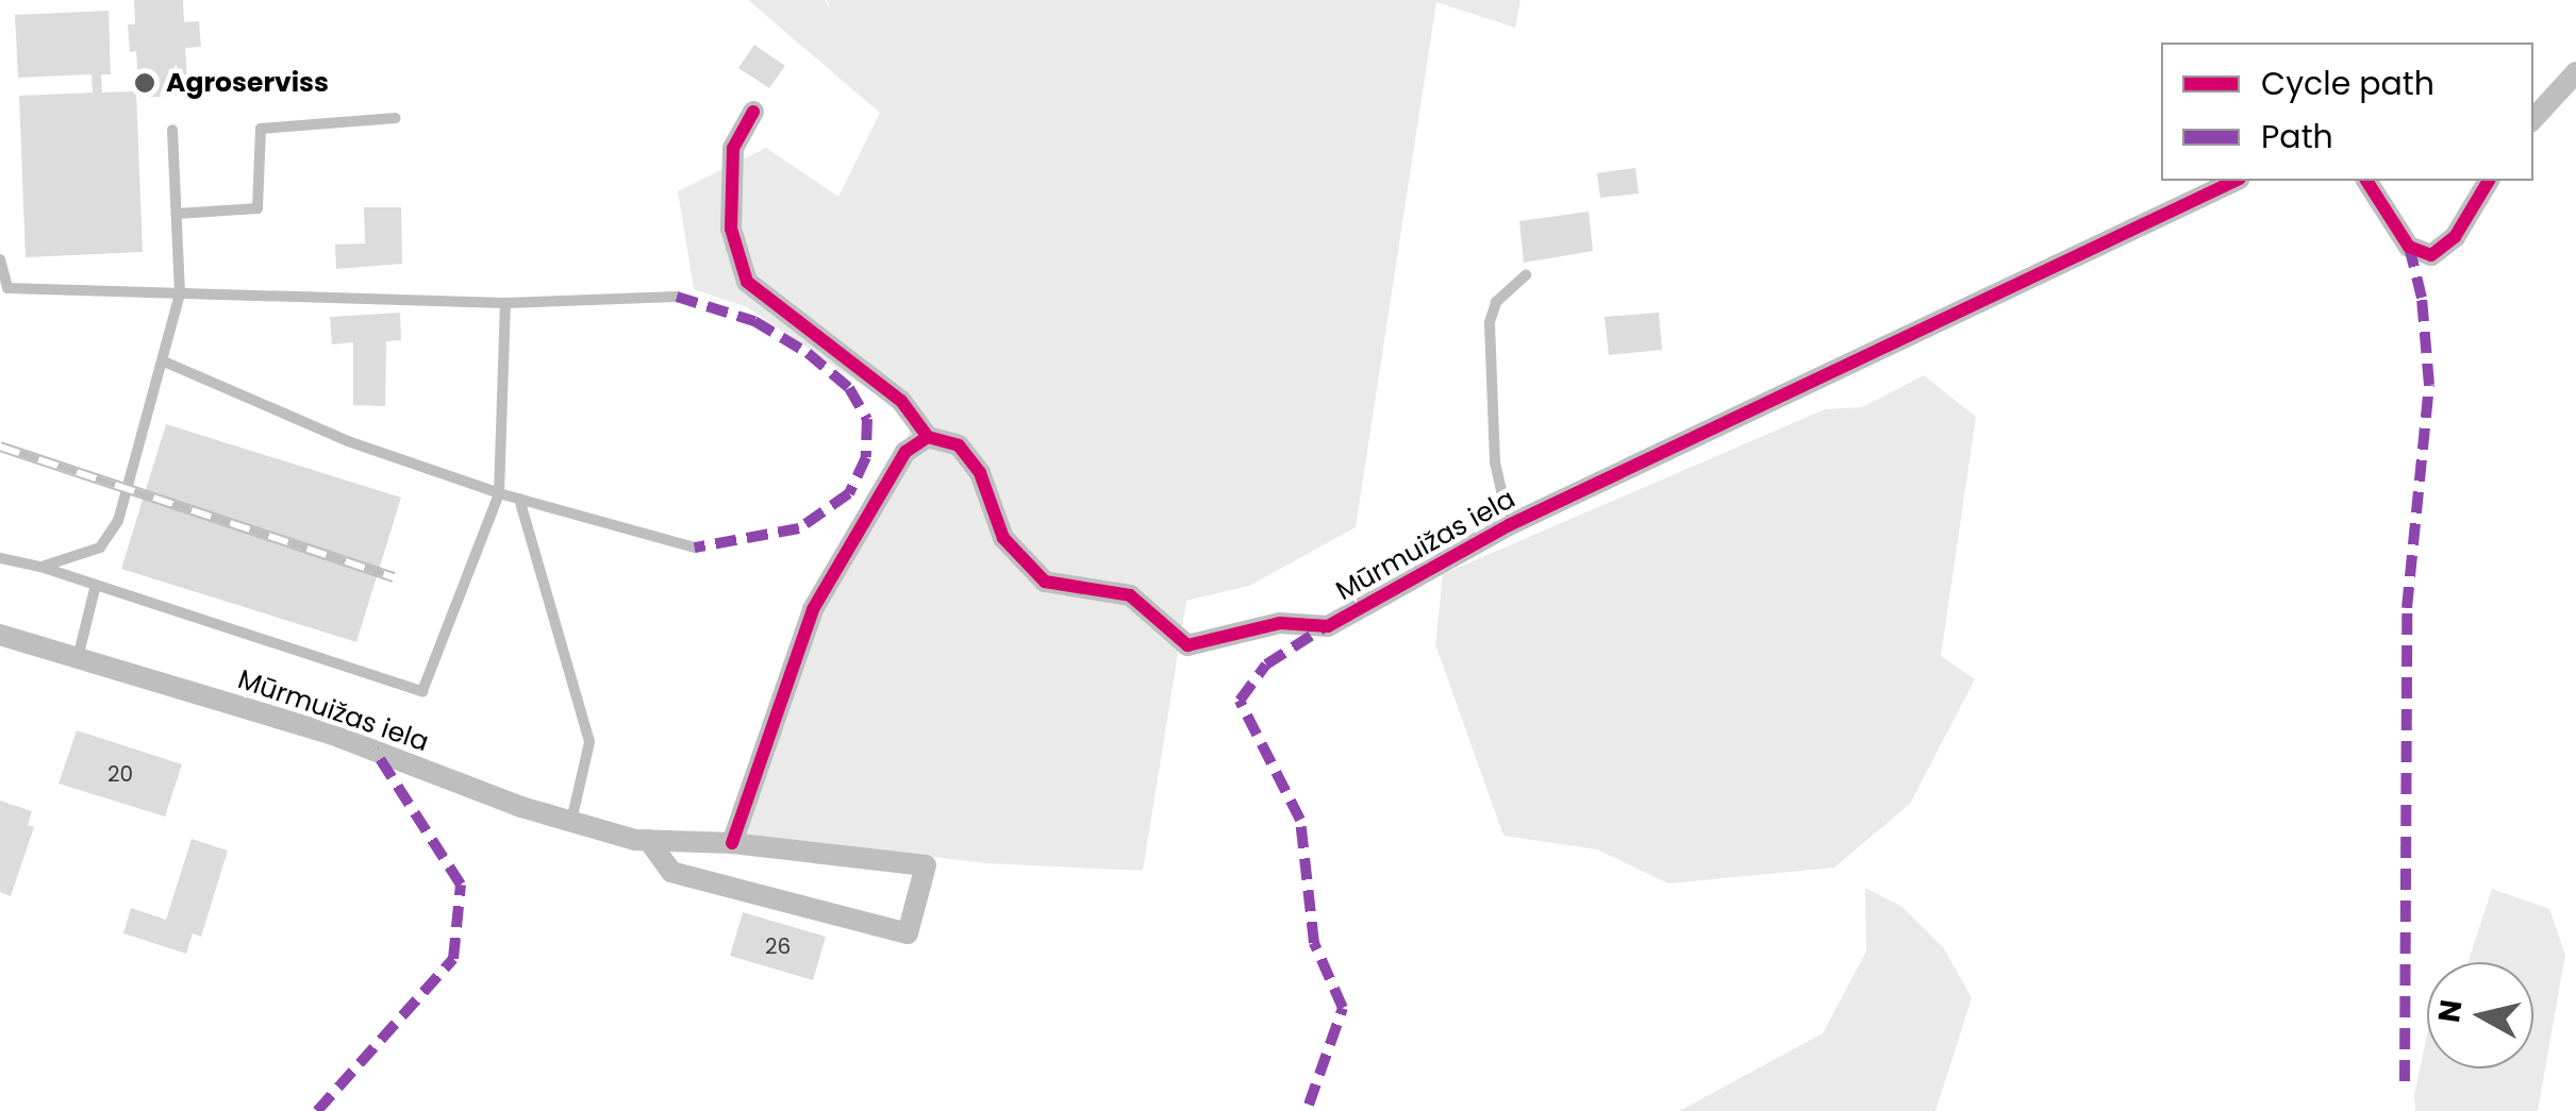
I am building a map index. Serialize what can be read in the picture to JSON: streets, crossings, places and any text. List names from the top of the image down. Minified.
{"streets":{"street":["Mūrmuižas iela"]},"places":["Agroserviss"],"house_numbers":["20","26"],"legend":["Cycle path","Path"],"north":"left"}
